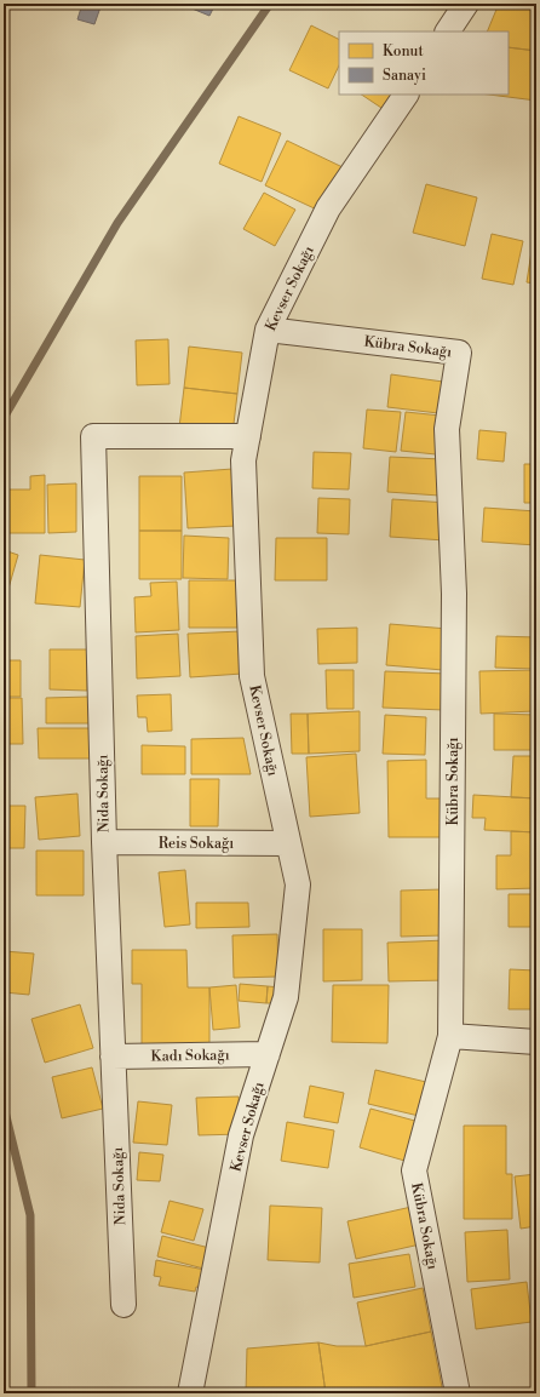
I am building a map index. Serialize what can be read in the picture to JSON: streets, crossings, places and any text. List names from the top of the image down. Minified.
{"streets":{"street":["Kevser Sokağı","Kübra Sokağı","Nida Sokağı","Reis Sokağı","Kadı Sokağı"]},"crossings":[["Kevser Sokağı","Kübra Sokağı"],["Kevser Sokağı","Nida Sokağı"],["Kevser Sokağı","Reis Sokağı"],["Kevser Sokağı","Kadı Sokağı"],["Nida Sokağı","Reis Sokağı"],["Nida Sokağı","Kadı Sokağı"]],"legend":["Konut","Sanayi"]}
